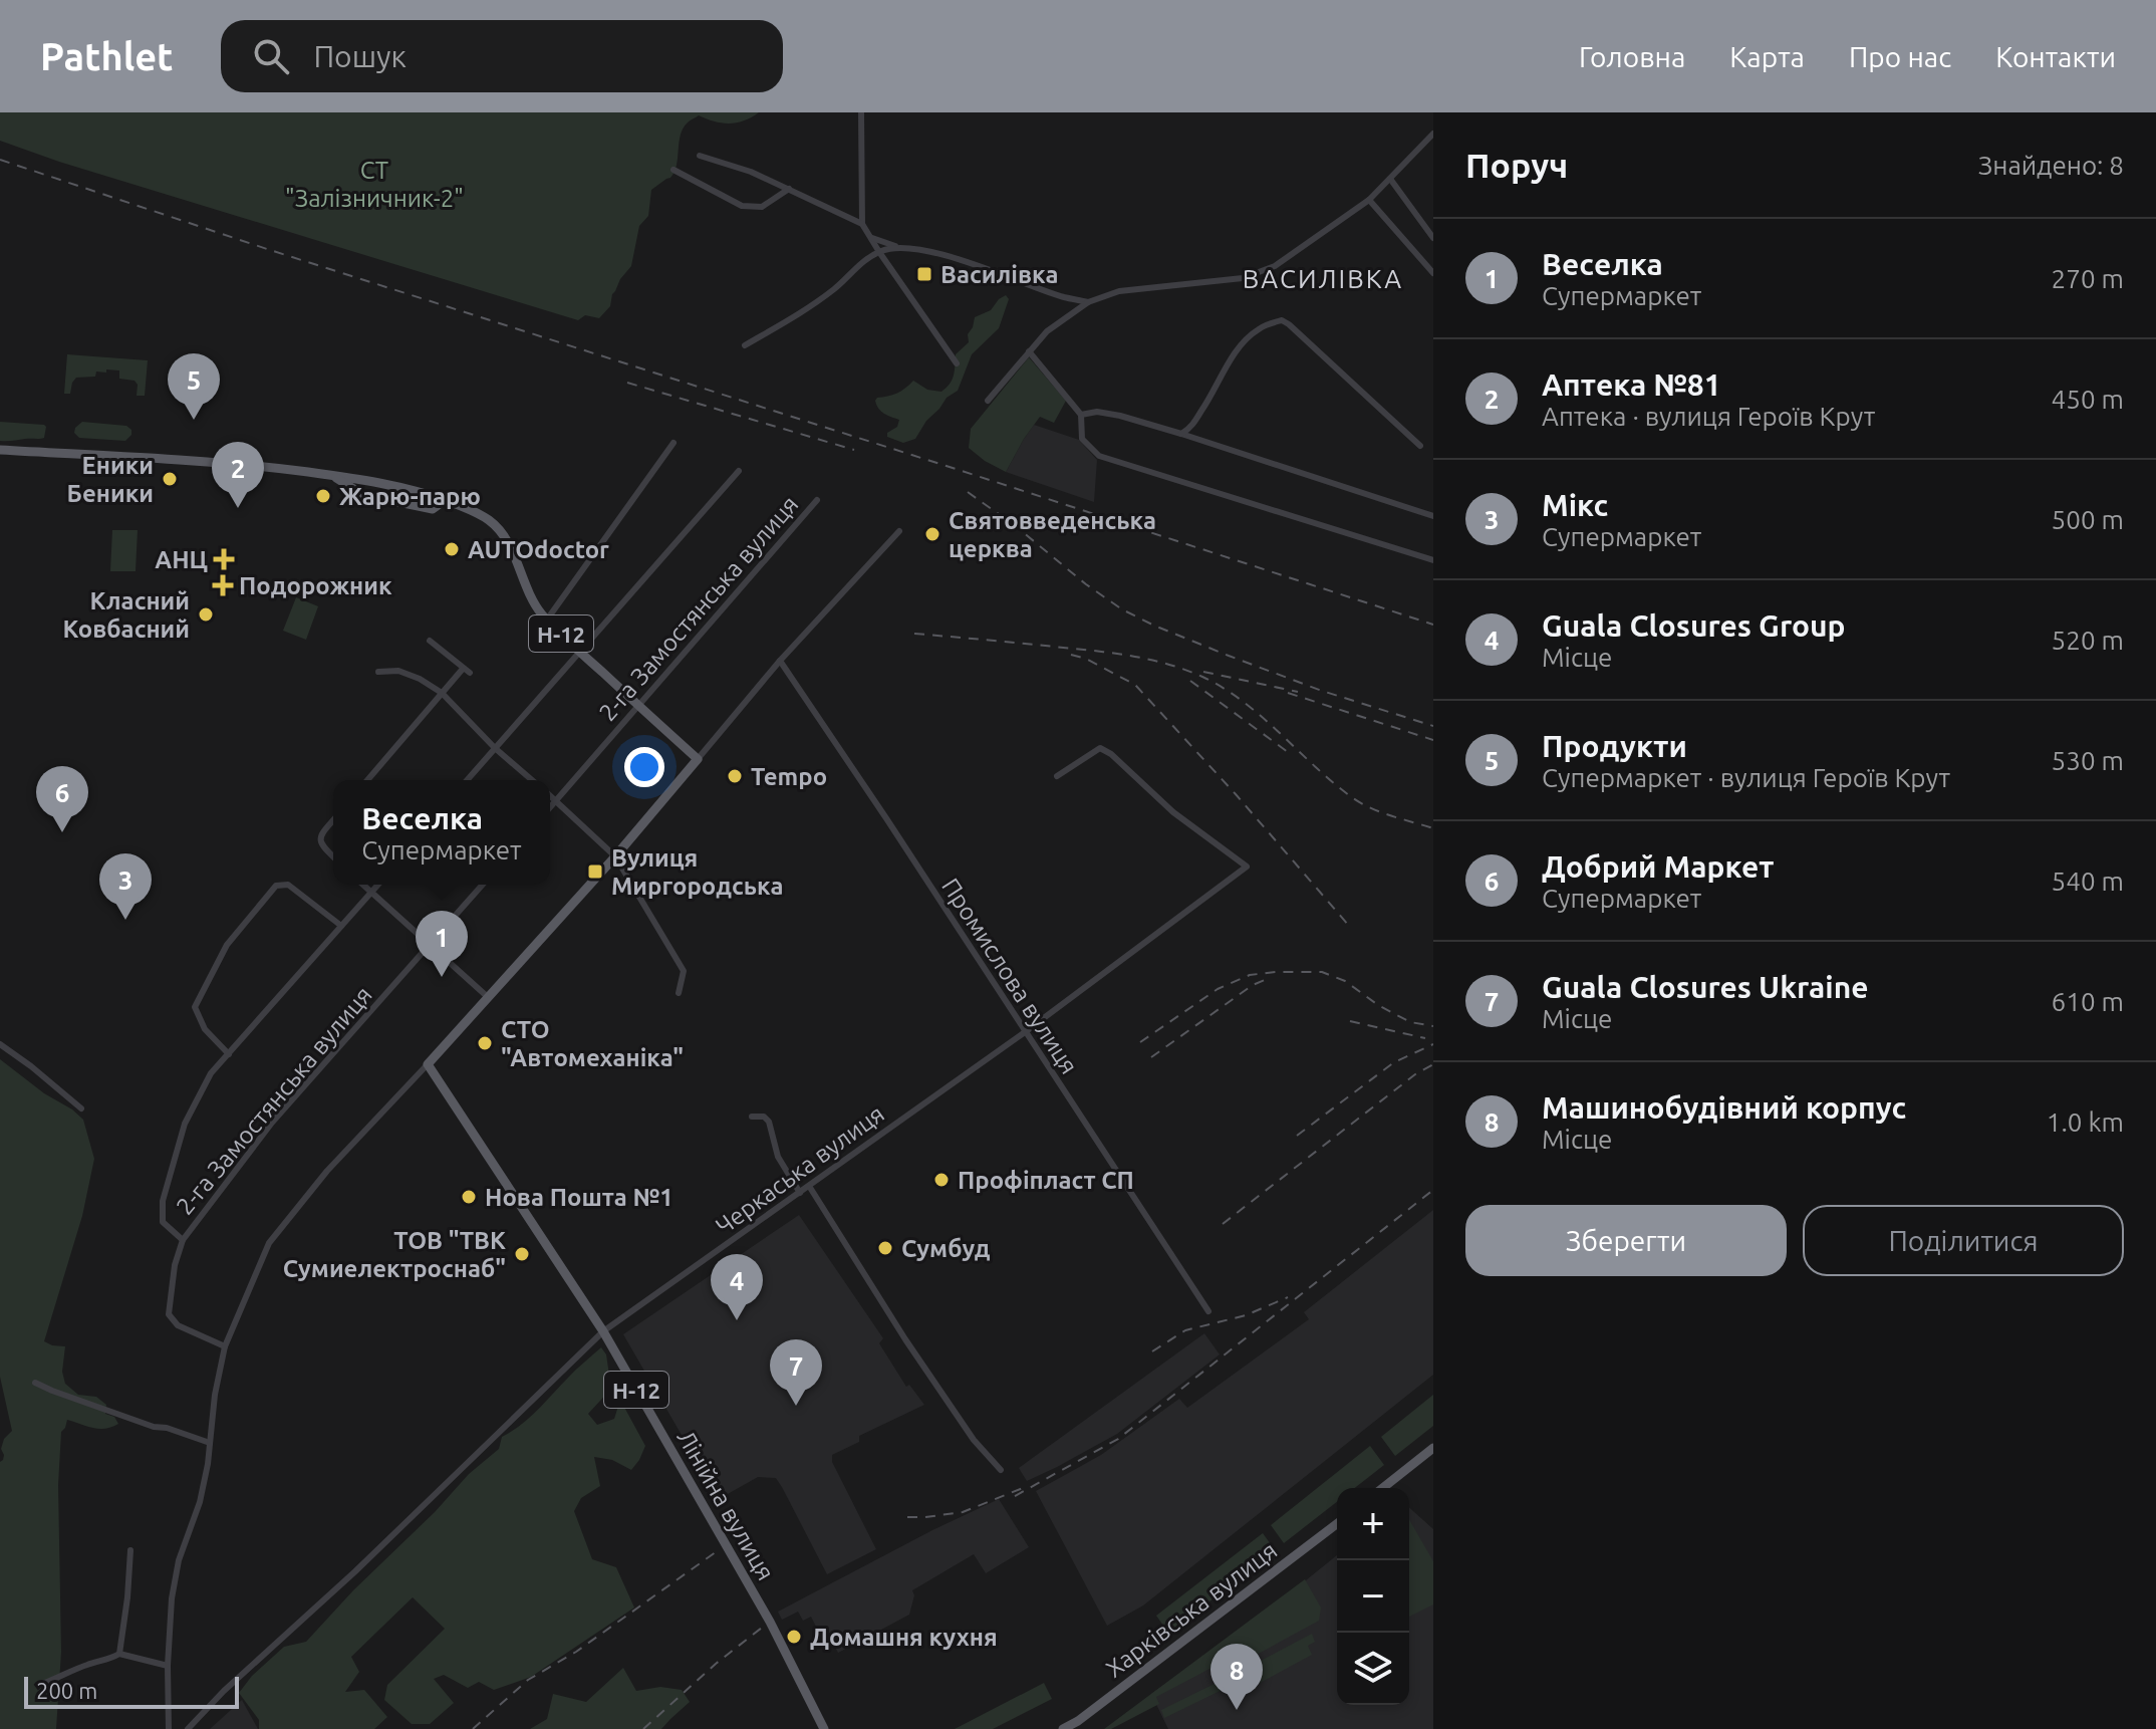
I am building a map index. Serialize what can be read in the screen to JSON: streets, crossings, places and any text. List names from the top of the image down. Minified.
{"streets":{"main road":["Н-12","Лінійна вулиця","Харківська вулиця"],"street":["2-га Замостянська вулиця","Промислова вулиця","Черкаська вулиця"]},"crossings":[["2-га Замостянська вулиця","Н-12"],["Промислова вулиця","Черкаська вулиця"],["Черкаська вулиця","Лінійна вулиця"]],"districts":["ВАСИЛІВКА"],"parks":["СТ \"Залізничник-2\""],"places":{"transit":["Василівка","Вулиця Миргородська"],"other":["Еники Беники","Жарю-парю","Святовведенська церква","AUTOdoctor","Класний Ковбасний","Tempo","СТО \"Автомеханіка\"","Профіпласт СП","Нова Пошта №1","Сумбуд","ТОВ \"ТВК Сумиелектроснаб\"","Домашня кухня"],"health":["АНЦ","Подорожник"]},"scale_bar":"200 m","page":{"header":"Pathlet","search":"Пошук","nav":["Головна","Карта","Про нас","Контакти"],"heading":["Поруч","Знайдено: 8"],"list":[{"mark":"1","name":"Веселка","note":"Супермаркет","value":"270 m"},{"mark":"2","name":"Аптека №81","note":"Аптека · вулиця Героїв Крут","value":"450 m"},{"mark":"3","name":"Мікс","note":"Супермаркет","value":"500 m"},{"mark":"4","name":"Guala Closures Group","note":"Місце","value":"520 m"},{"mark":"5","name":"Продукти","note":"Супермаркет · вулиця Героїв Крут","value":"530 m"},{"mark":"6","name":"Добрий Маркет","note":"Супермаркет","value":"540 m"},{"mark":"7","name":"Guala Closures Ukraine","note":"Місце","value":"610 m"},{"mark":"8","name":"Машинобудівний корпус","note":"Місце","value":"1.0 km"}],"pins":["5","2","6","3","1","4","7","8"],"popup":["Веселка","Супермаркет"],"buttons":["Зберегти","Поділитися"],"map_buttons":["+","−"],"scale":"200 m"}}
